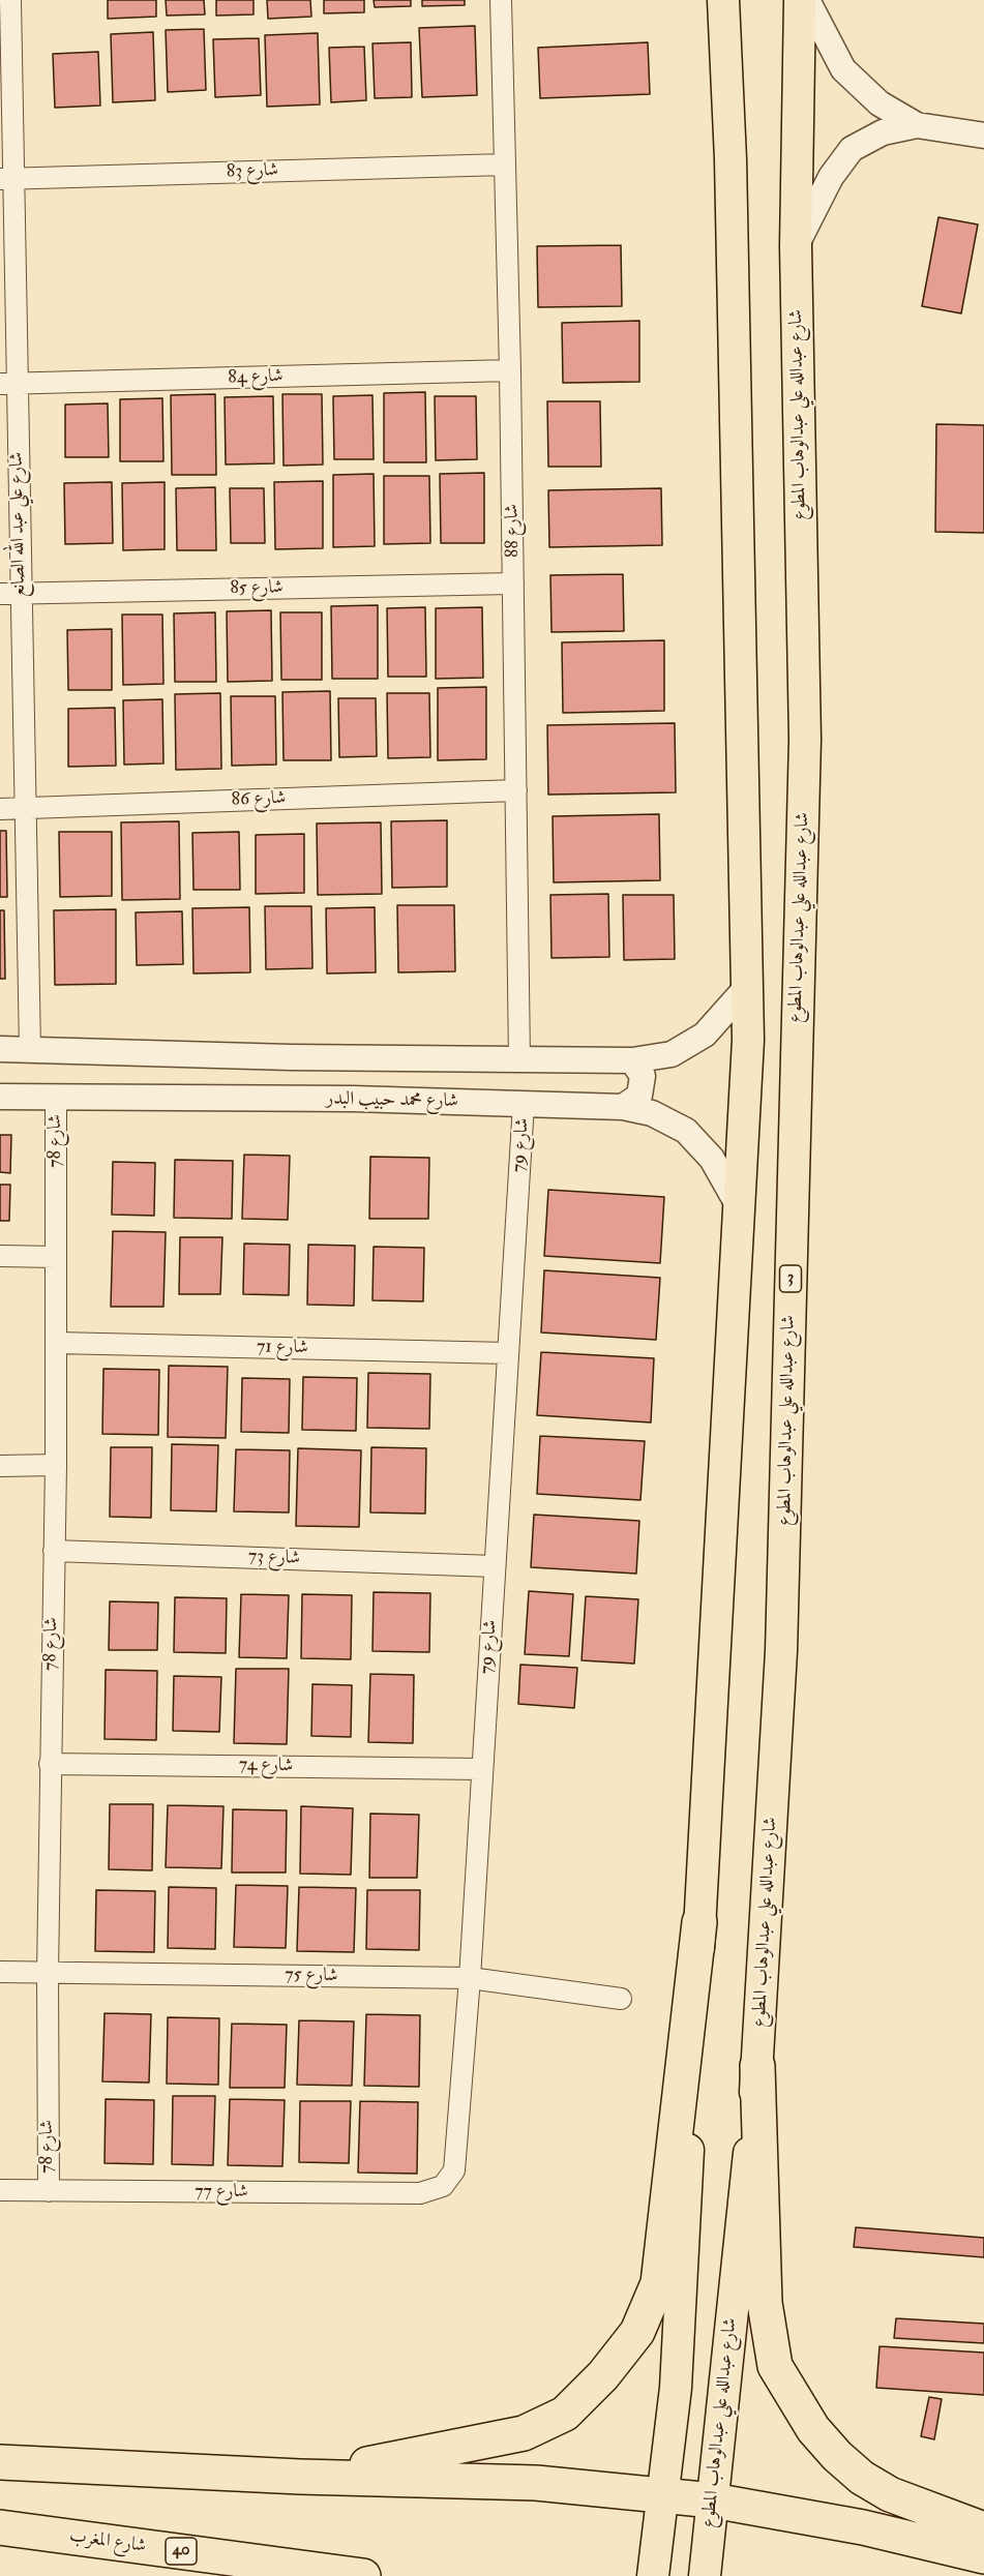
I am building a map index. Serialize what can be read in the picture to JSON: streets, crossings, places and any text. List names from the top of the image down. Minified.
{"streets":{"highway":["شارع المغرب","40"],"main road":["شارع عبدالله علي عبدالوهاب المطوع","3"],"street":["شارع 83","شارع 84","شارع علي عبد الله الصانع","شارع 88","شارع 85","شارع 86","شارع محمد حبيب البدر","شارع 78","شارع 79","شارع 71","شارع 73","شارع 74","شارع 75","شارع 77"]},"crossings":[["شارع 83","شارع علي عبد الله الصانع"],["شارع 83","شارع 88"],["شارع 84","شارع علي عبد الله الصانع"],["شارع 84","شارع 88"],["شارع علي عبد الله الصانع","شارع 85"],["شارع علي عبد الله الصانع","شارع 86"],["شارع 88","شارع 85"],["شارع 88","شارع 86"],["شارع محمد حبيب البدر","شارع 78"],["شارع محمد حبيب البدر","شارع 79"],["شارع 78","شارع 71"],["شارع 78","شارع 73"],["شارع 78","شارع 74"],["شارع 78","شارع 75"],["شارع 78","شارع 77"],["شارع 79","شارع 71"],["شارع 79","شارع 73"],["شارع 79","شارع 74"],["شارع 79","شارع 75"],["شارع 79","شارع 77"]]}
